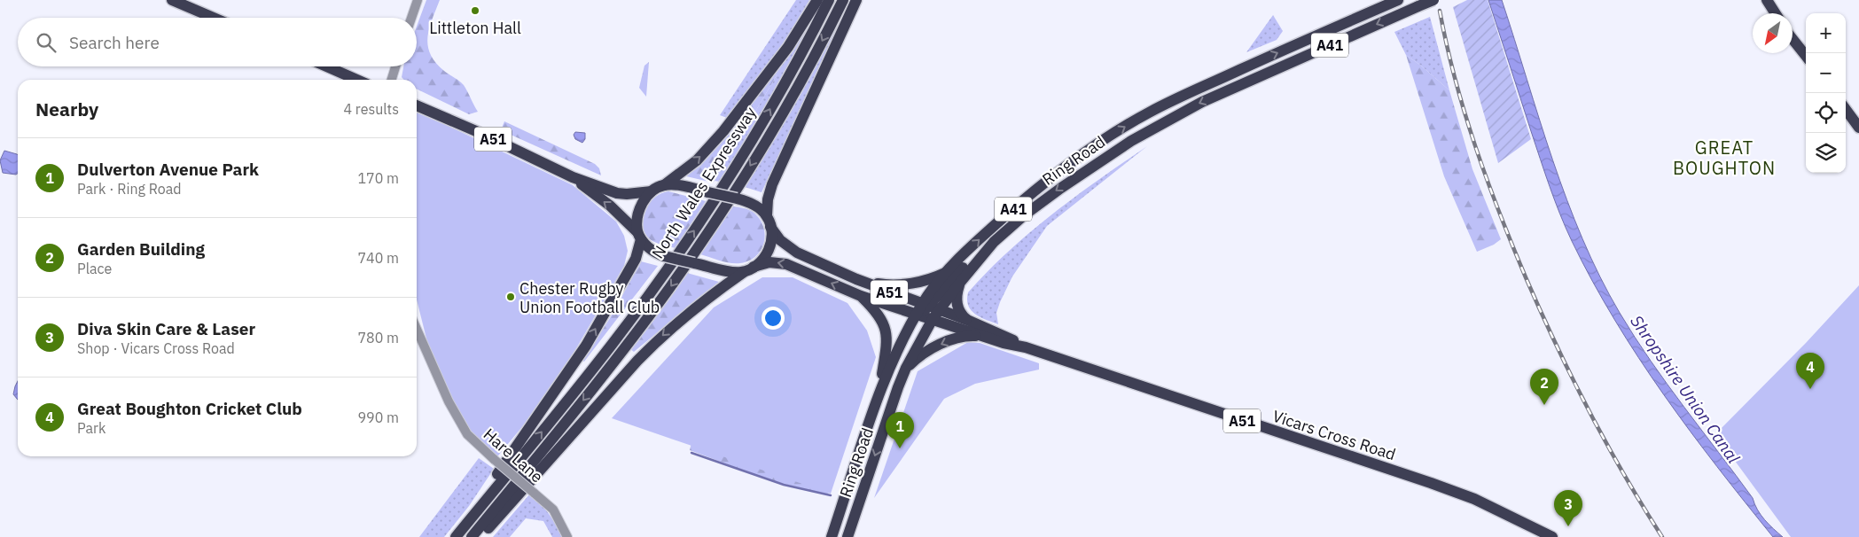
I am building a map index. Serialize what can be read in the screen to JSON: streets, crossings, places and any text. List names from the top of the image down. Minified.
{"streets":{"highway":["A41","A51","Ring Road","North Wales Expressway","Vicars Cross Road"],"street":["Hare Lane"]},"crossings":[["A51","Vicars Cross Road"],["Ring Road","Vicars Cross Road"]],"districts":["GREAT BOUGHTON"],"water":["Shropshire Union Canal"],"places":["Littleton Hall","Chester Rugby Union Football Club"],"north":"bottom left","page":{"map_buttons":["+","−"],"search":"Search here","heading":["Nearby","4 results"],"list":[{"mark":"1","name":"Dulverton Avenue Park","note":"Park · Ring Road","value":"170 m"},{"mark":"2","name":"Garden Building","note":"Place","value":"740 m"},{"mark":"3","name":"Diva Skin Care & Laser","note":"Shop · Vicars Cross Road","value":"780 m"},{"mark":"4","name":"Great Boughton Cricket Club","note":"Park","value":"990 m"}],"pins":["4","2","1","3"]}}
